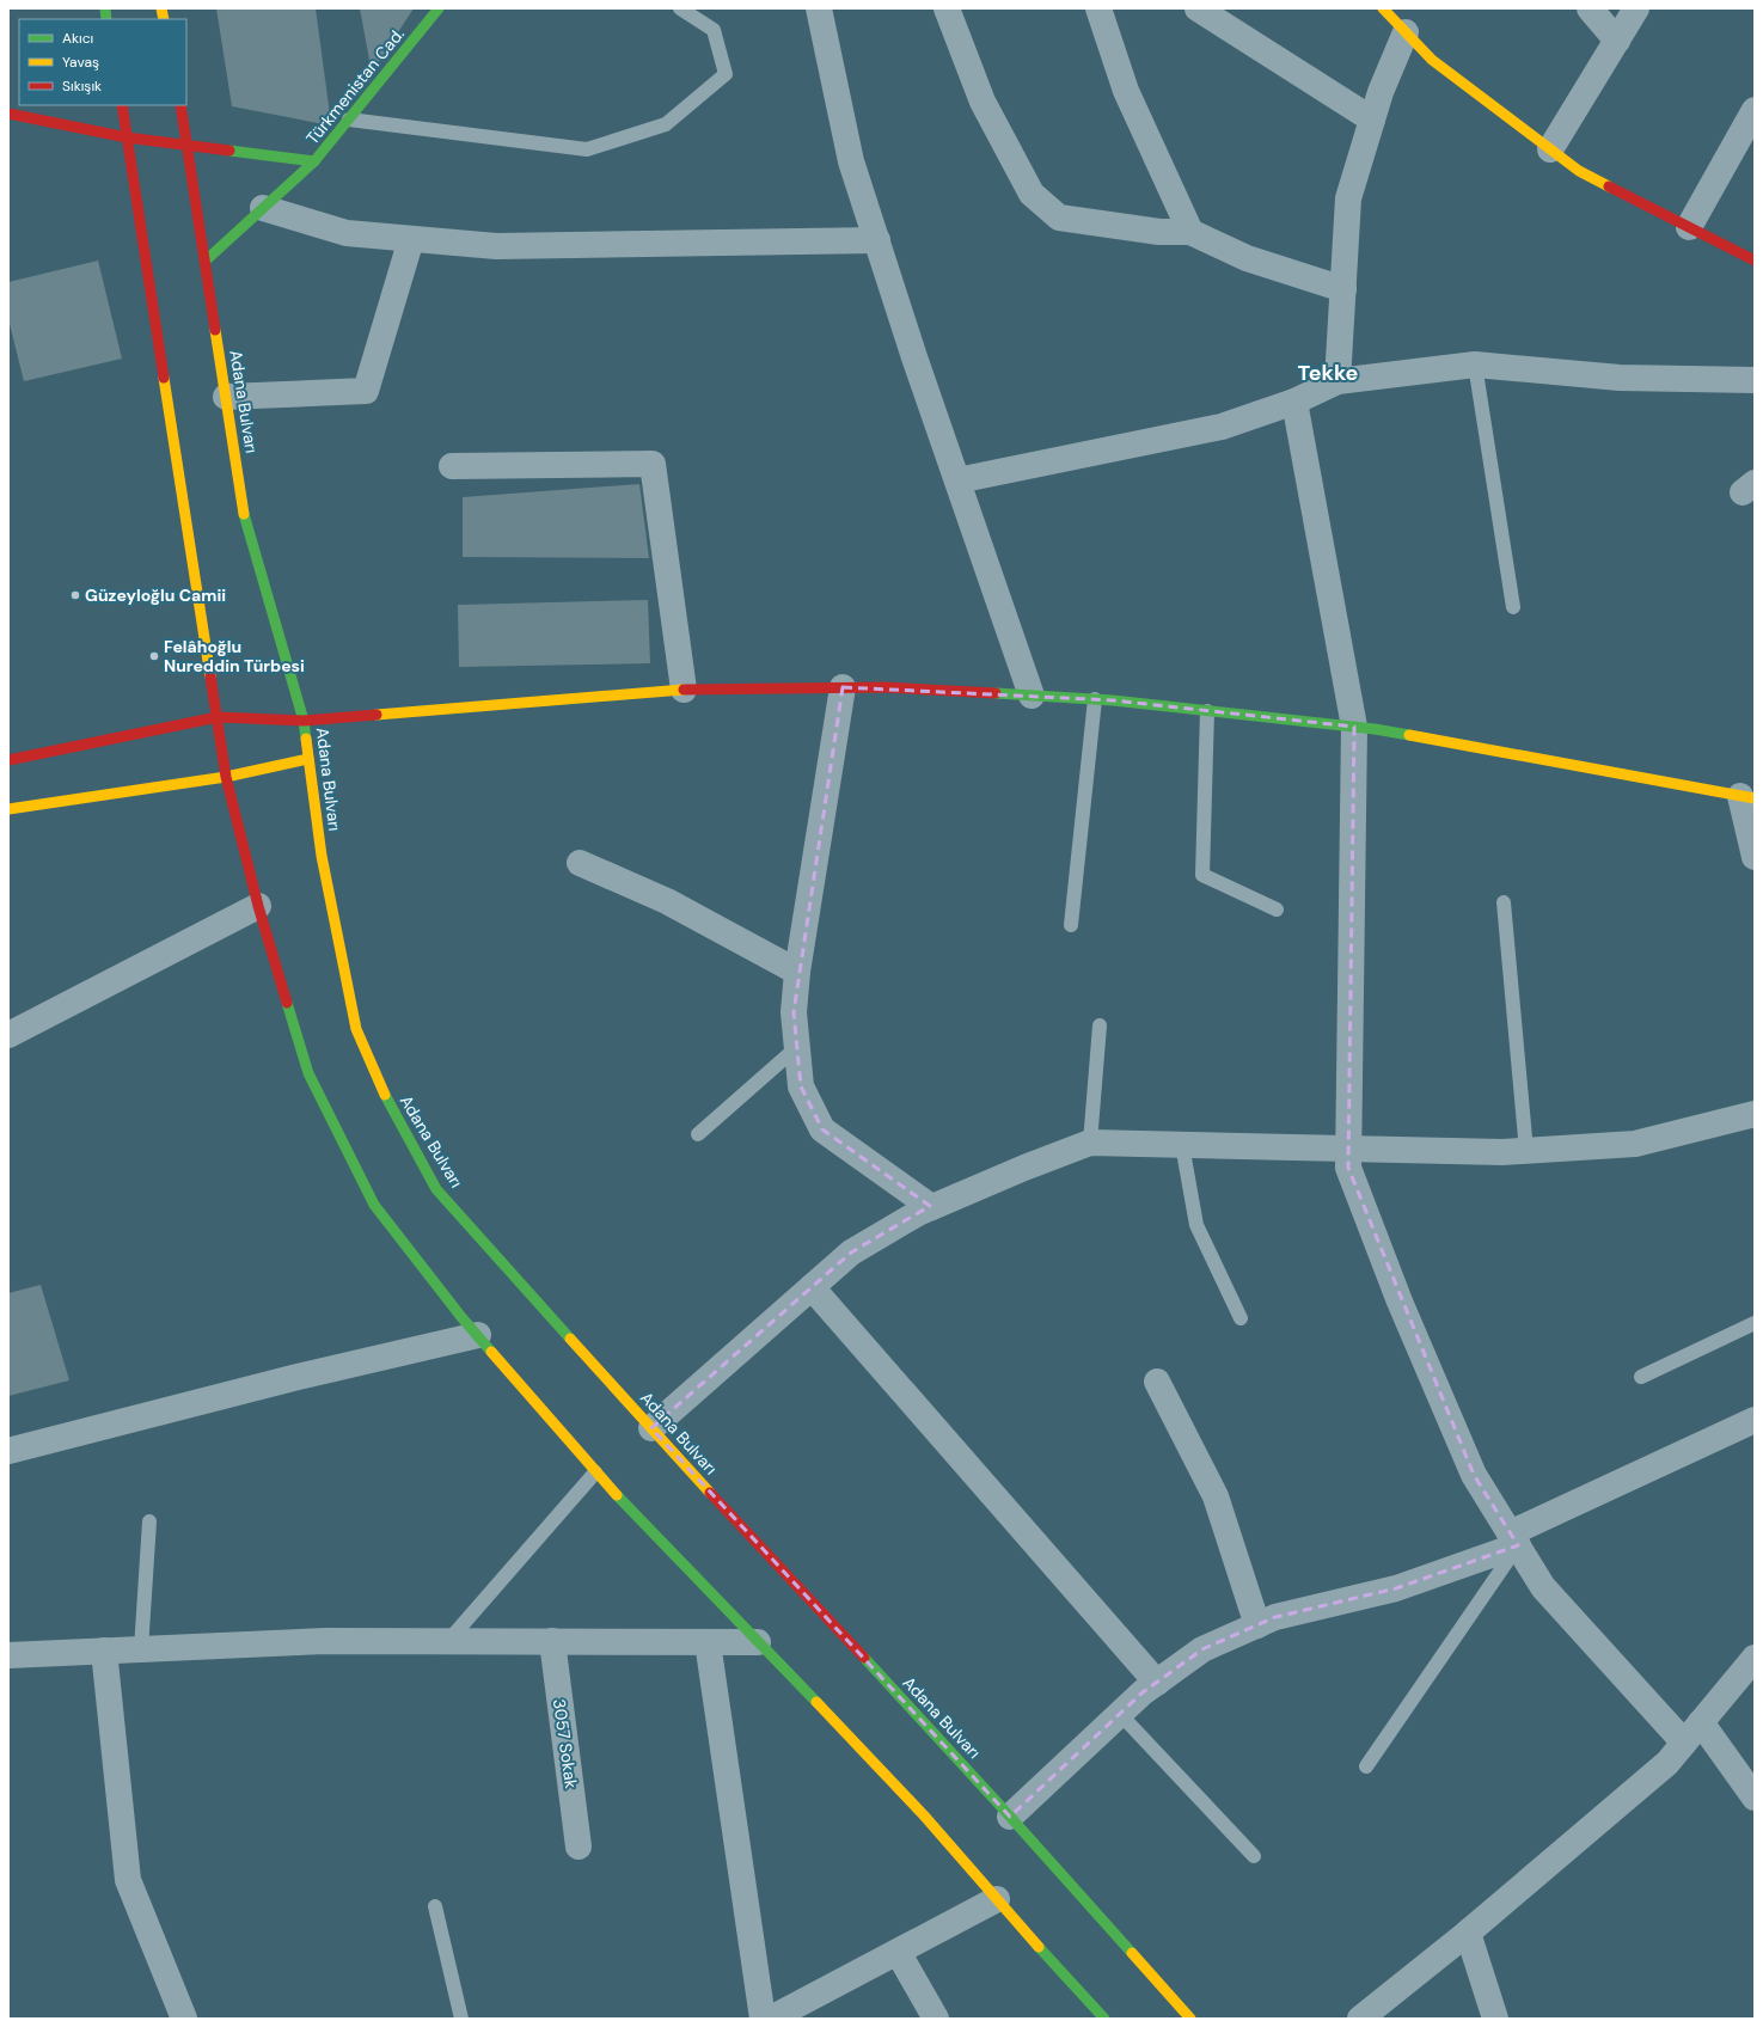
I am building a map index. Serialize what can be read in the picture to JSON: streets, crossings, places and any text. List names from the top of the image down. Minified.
{"streets":{"main road":["Türkmenistan Cad.","Adana Bulvarı"],"street":["3057 Sokak"]},"crossings":[["Türkmenistan Cad.","Adana Bulvarı"]],"districts":["Tekke"],"places":["Güzeyloğlu Camii","Felâhoğlu Nureddin Türbesi"],"legend":["Akıcı","Yavaş","Sıkışık"]}
